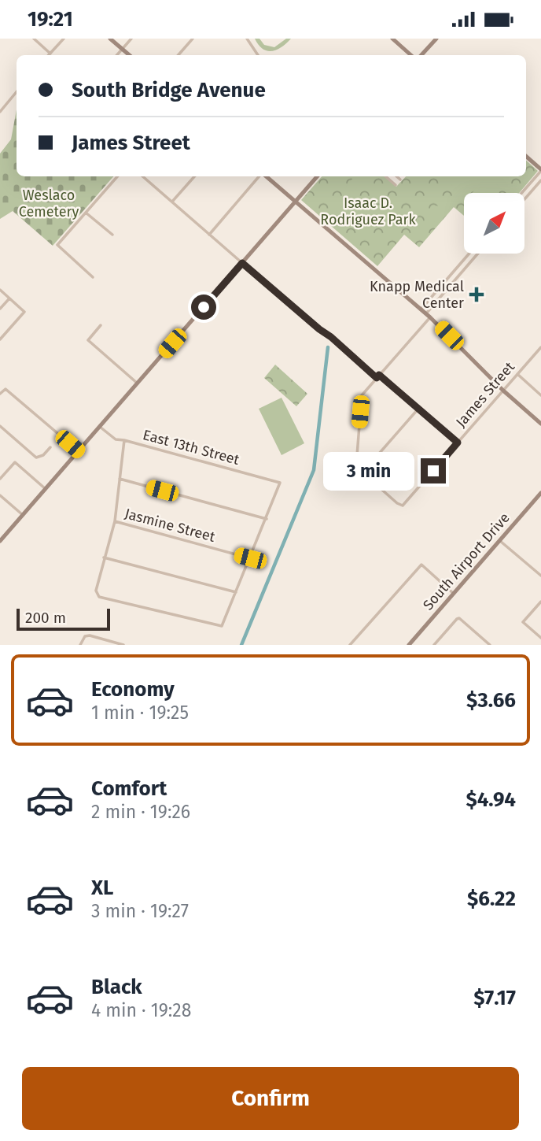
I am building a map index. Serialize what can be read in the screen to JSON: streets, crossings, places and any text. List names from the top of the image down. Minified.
{"streets":{"street":["James Street","East 13th Street","Jasmine Street","South Airport Drive"]},"parks":["Weslaco Cemetery","Isaac D. Rodriguez Park"],"places":{"health":["Knapp Medical Center"]},"scale_bar":"200 m","north":"top right","page":{"status":"19:21","banner":["South Bridge Avenue","James Street"],"bubble":"3 min","scale":"200 m","list":[{"name":"Economy","note":"1 min · 19:25","value":"$3.66"},{"name":"Comfort","note":"2 min · 19:26","value":"$4.94"},{"name":"XL","note":"3 min · 19:27","value":"$6.22"},{"name":"Black","note":"4 min · 19:28","value":"$7.17"}],"buttons":"Confirm"}}
